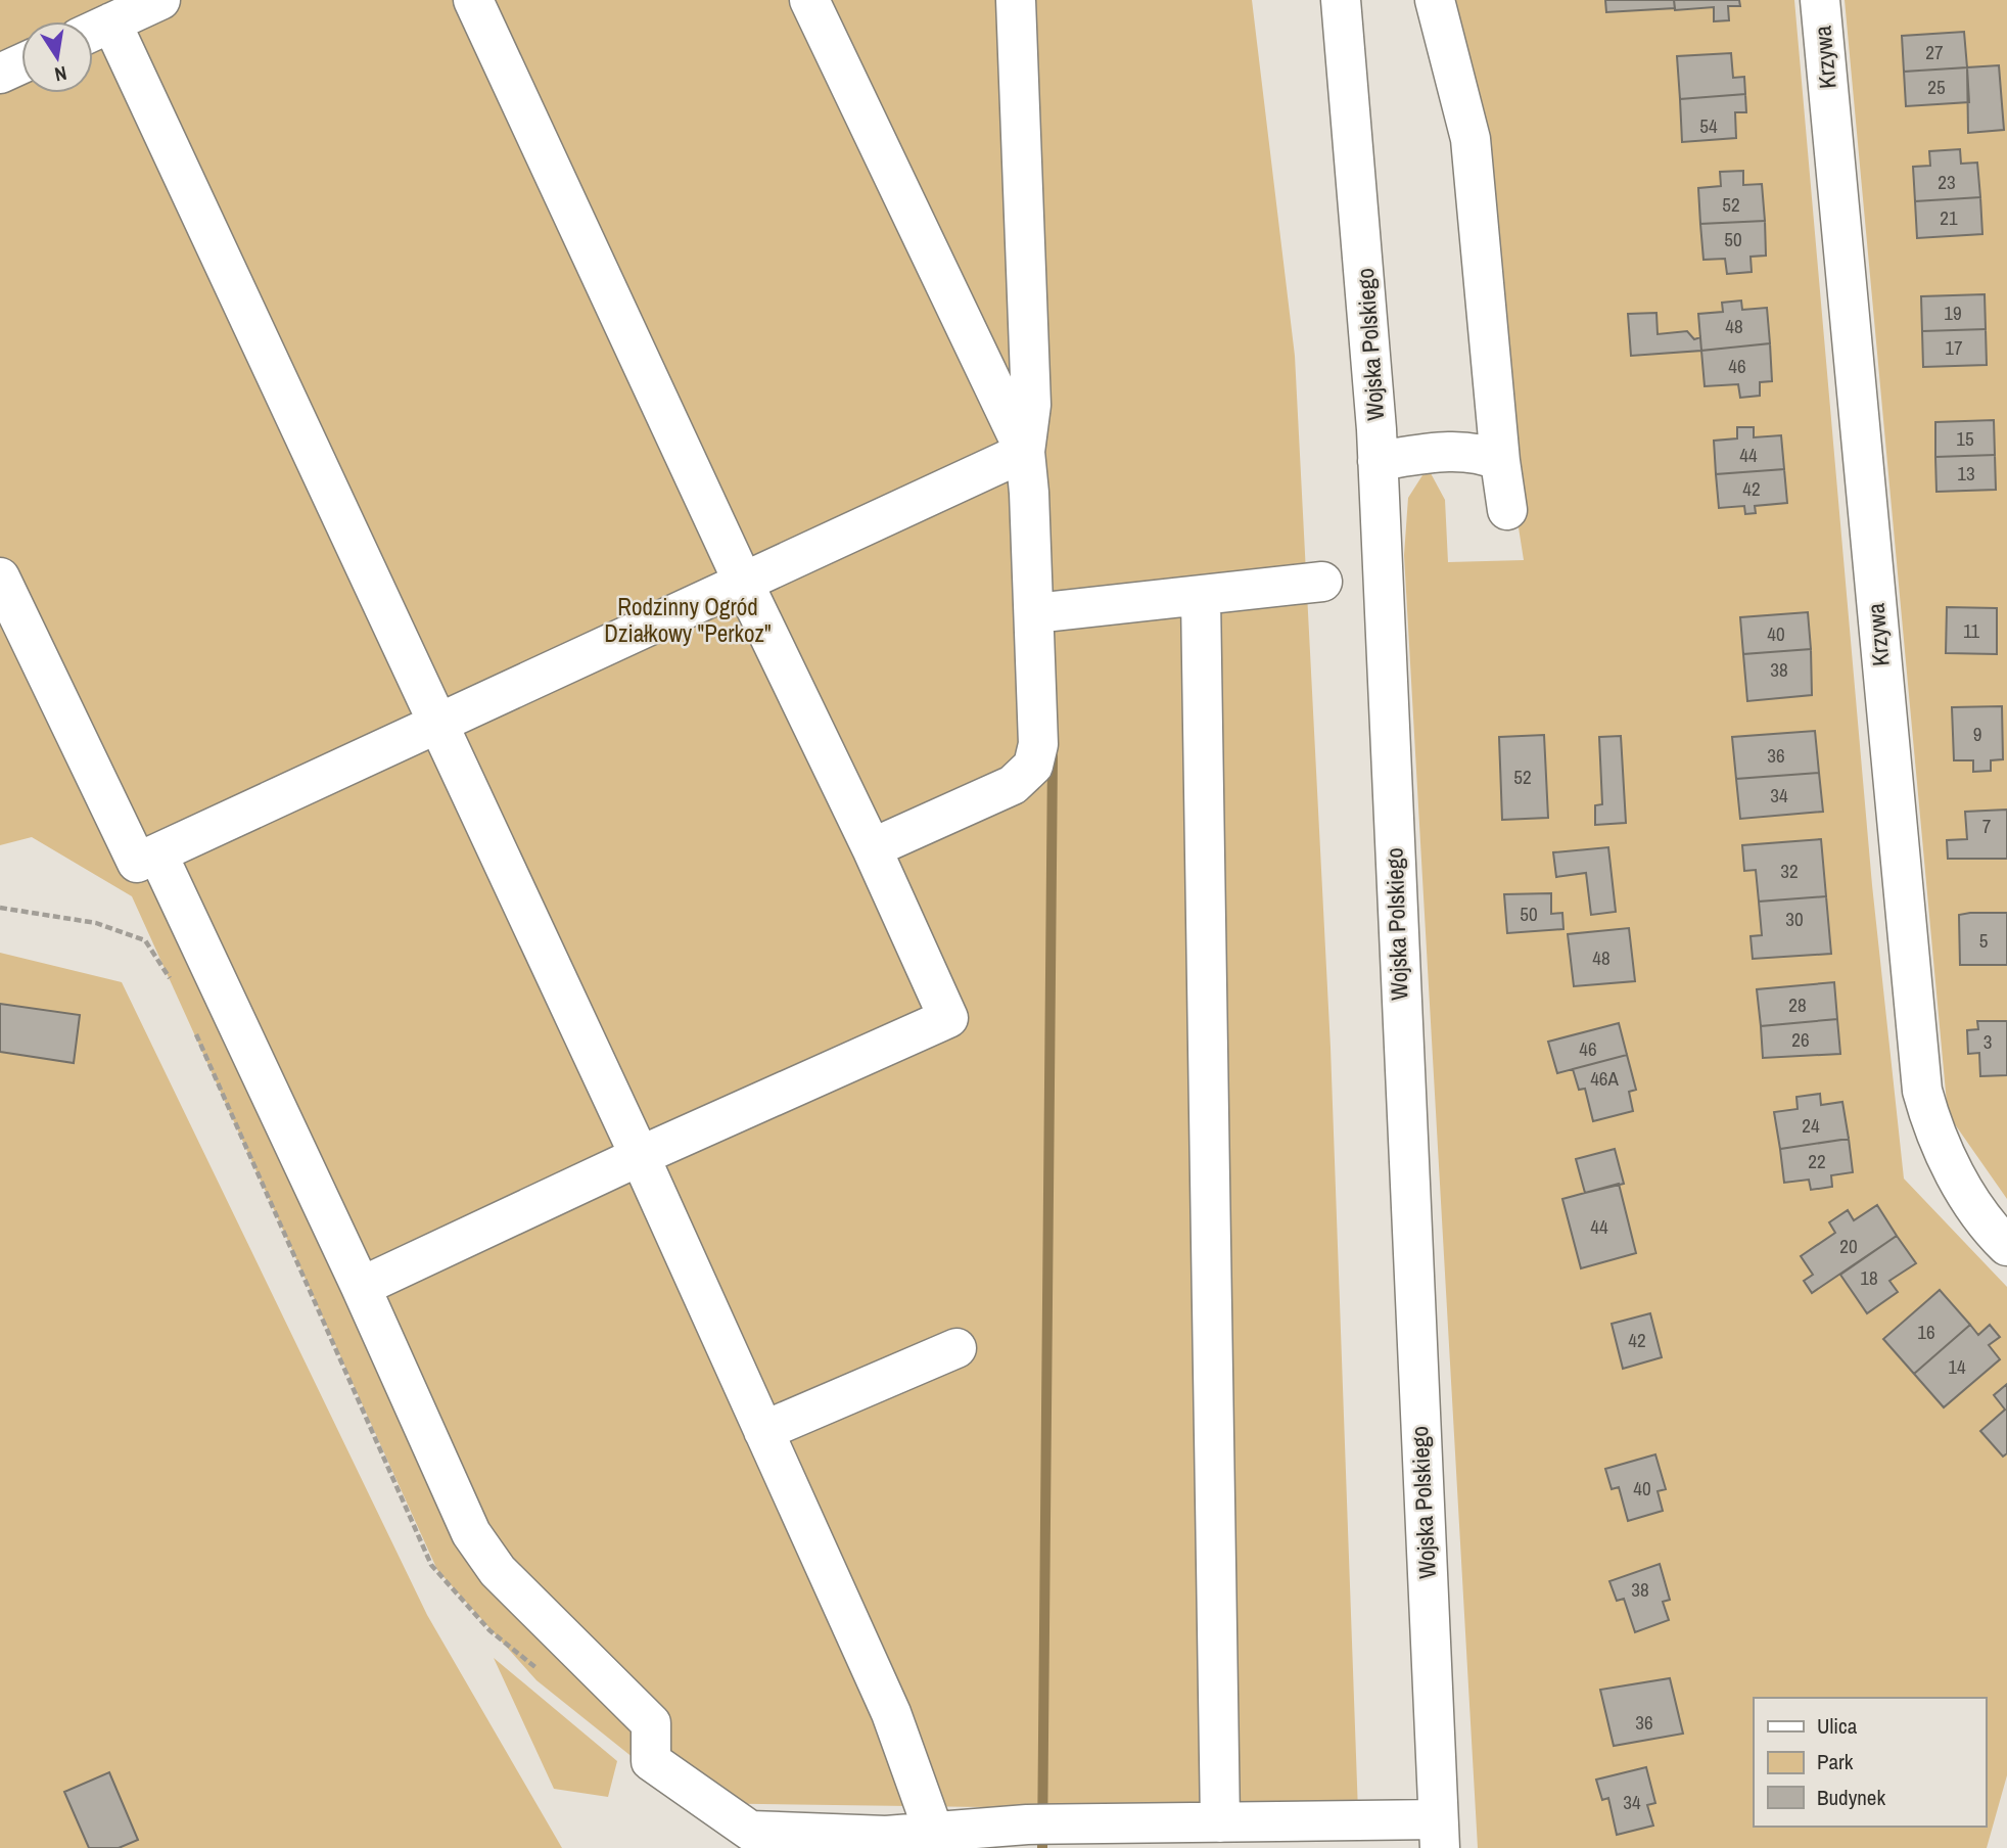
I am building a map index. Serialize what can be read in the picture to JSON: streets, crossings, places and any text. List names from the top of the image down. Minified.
{"streets":{"street":["Krzywa","Wojska Polskiego"]},"parks":["Rodzinny Ogród Działkowy \"Perkoz\""],"house_numbers":["27","25","54","23","52","21","50","19","48","17","46","15","44","13","42","11","40","38","9","36","52","34","7","32","50","30","5","48","28","26","3","46","46A","24","22","44","20","18","16","42","14","40","38","36","34"],"legend":["Ulica","Park","Budynek"],"north":"bottom"}
